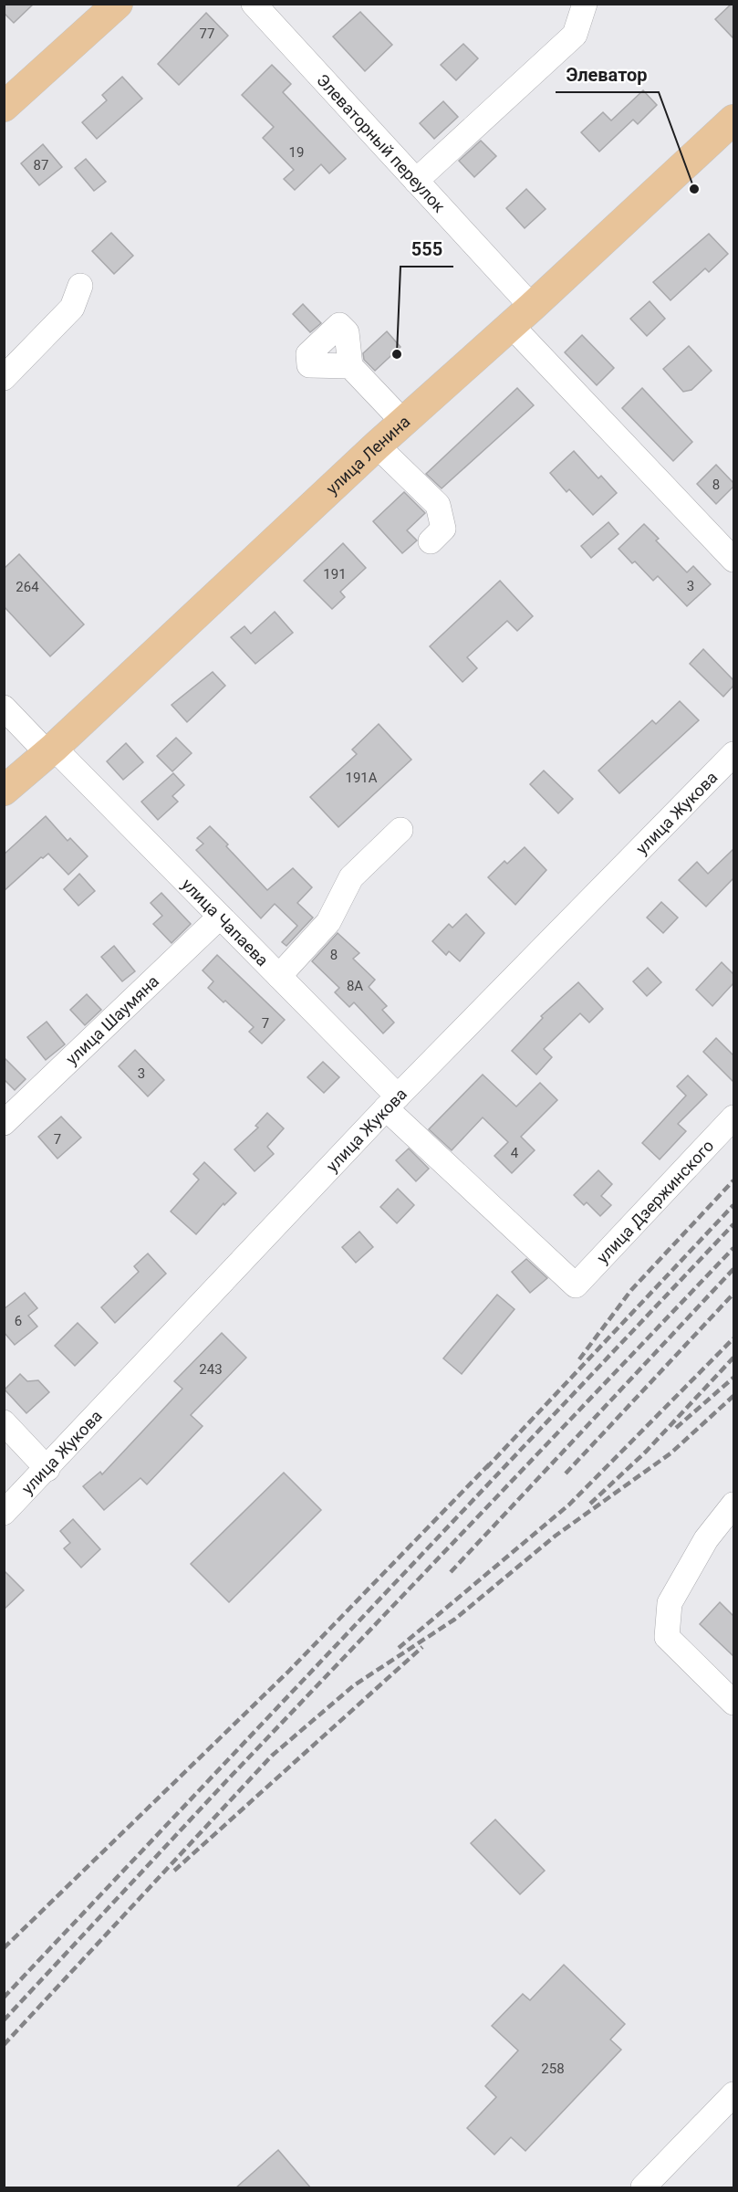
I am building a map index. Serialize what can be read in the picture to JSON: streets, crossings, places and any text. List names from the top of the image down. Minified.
{"streets":{"main road":["улица Ленина"],"street":["Элеваторный переулок","улица Жукова","улица Чапаева","улица Шаумяна","улица Дзержинского"]},"crossings":[["Элеваторный переулок","улица Ленина"],["улица Ленина","улица Чапаева"],["улица Жукова","улица Чапаева"],["улица Чапаева","улица Шаумяна"],["улица Чапаева","улица Дзержинского"]],"places":["Элеватор","555"],"house_numbers":["77","19","87","8","191","3","264","191А","8","8А","7","3","7","4","6","243","258"]}
